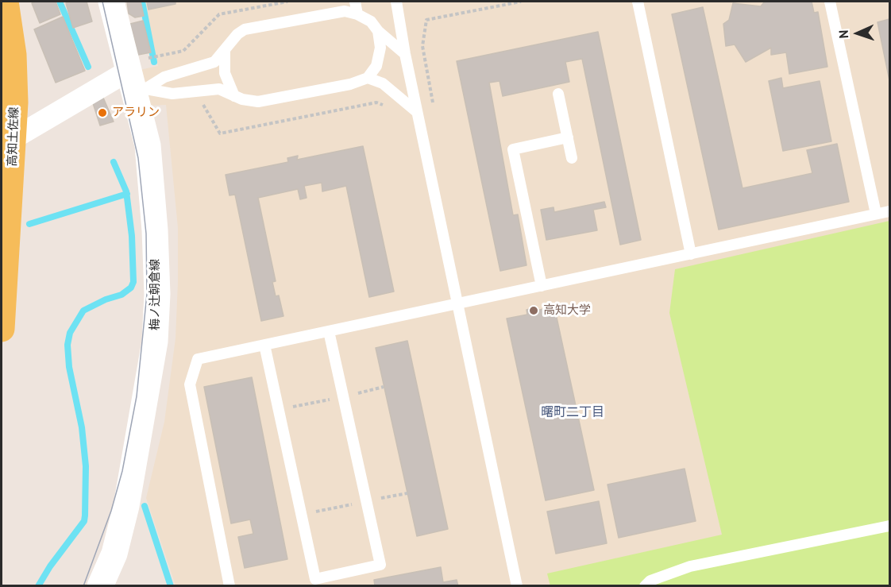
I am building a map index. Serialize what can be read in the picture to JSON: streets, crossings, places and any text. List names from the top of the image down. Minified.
{"streets":{"main road":["高知土佐線","梅ノ辻朝倉線"]},"districts":["曙町二丁目"],"places":["アラリン","高知大学"],"north":"left"}
